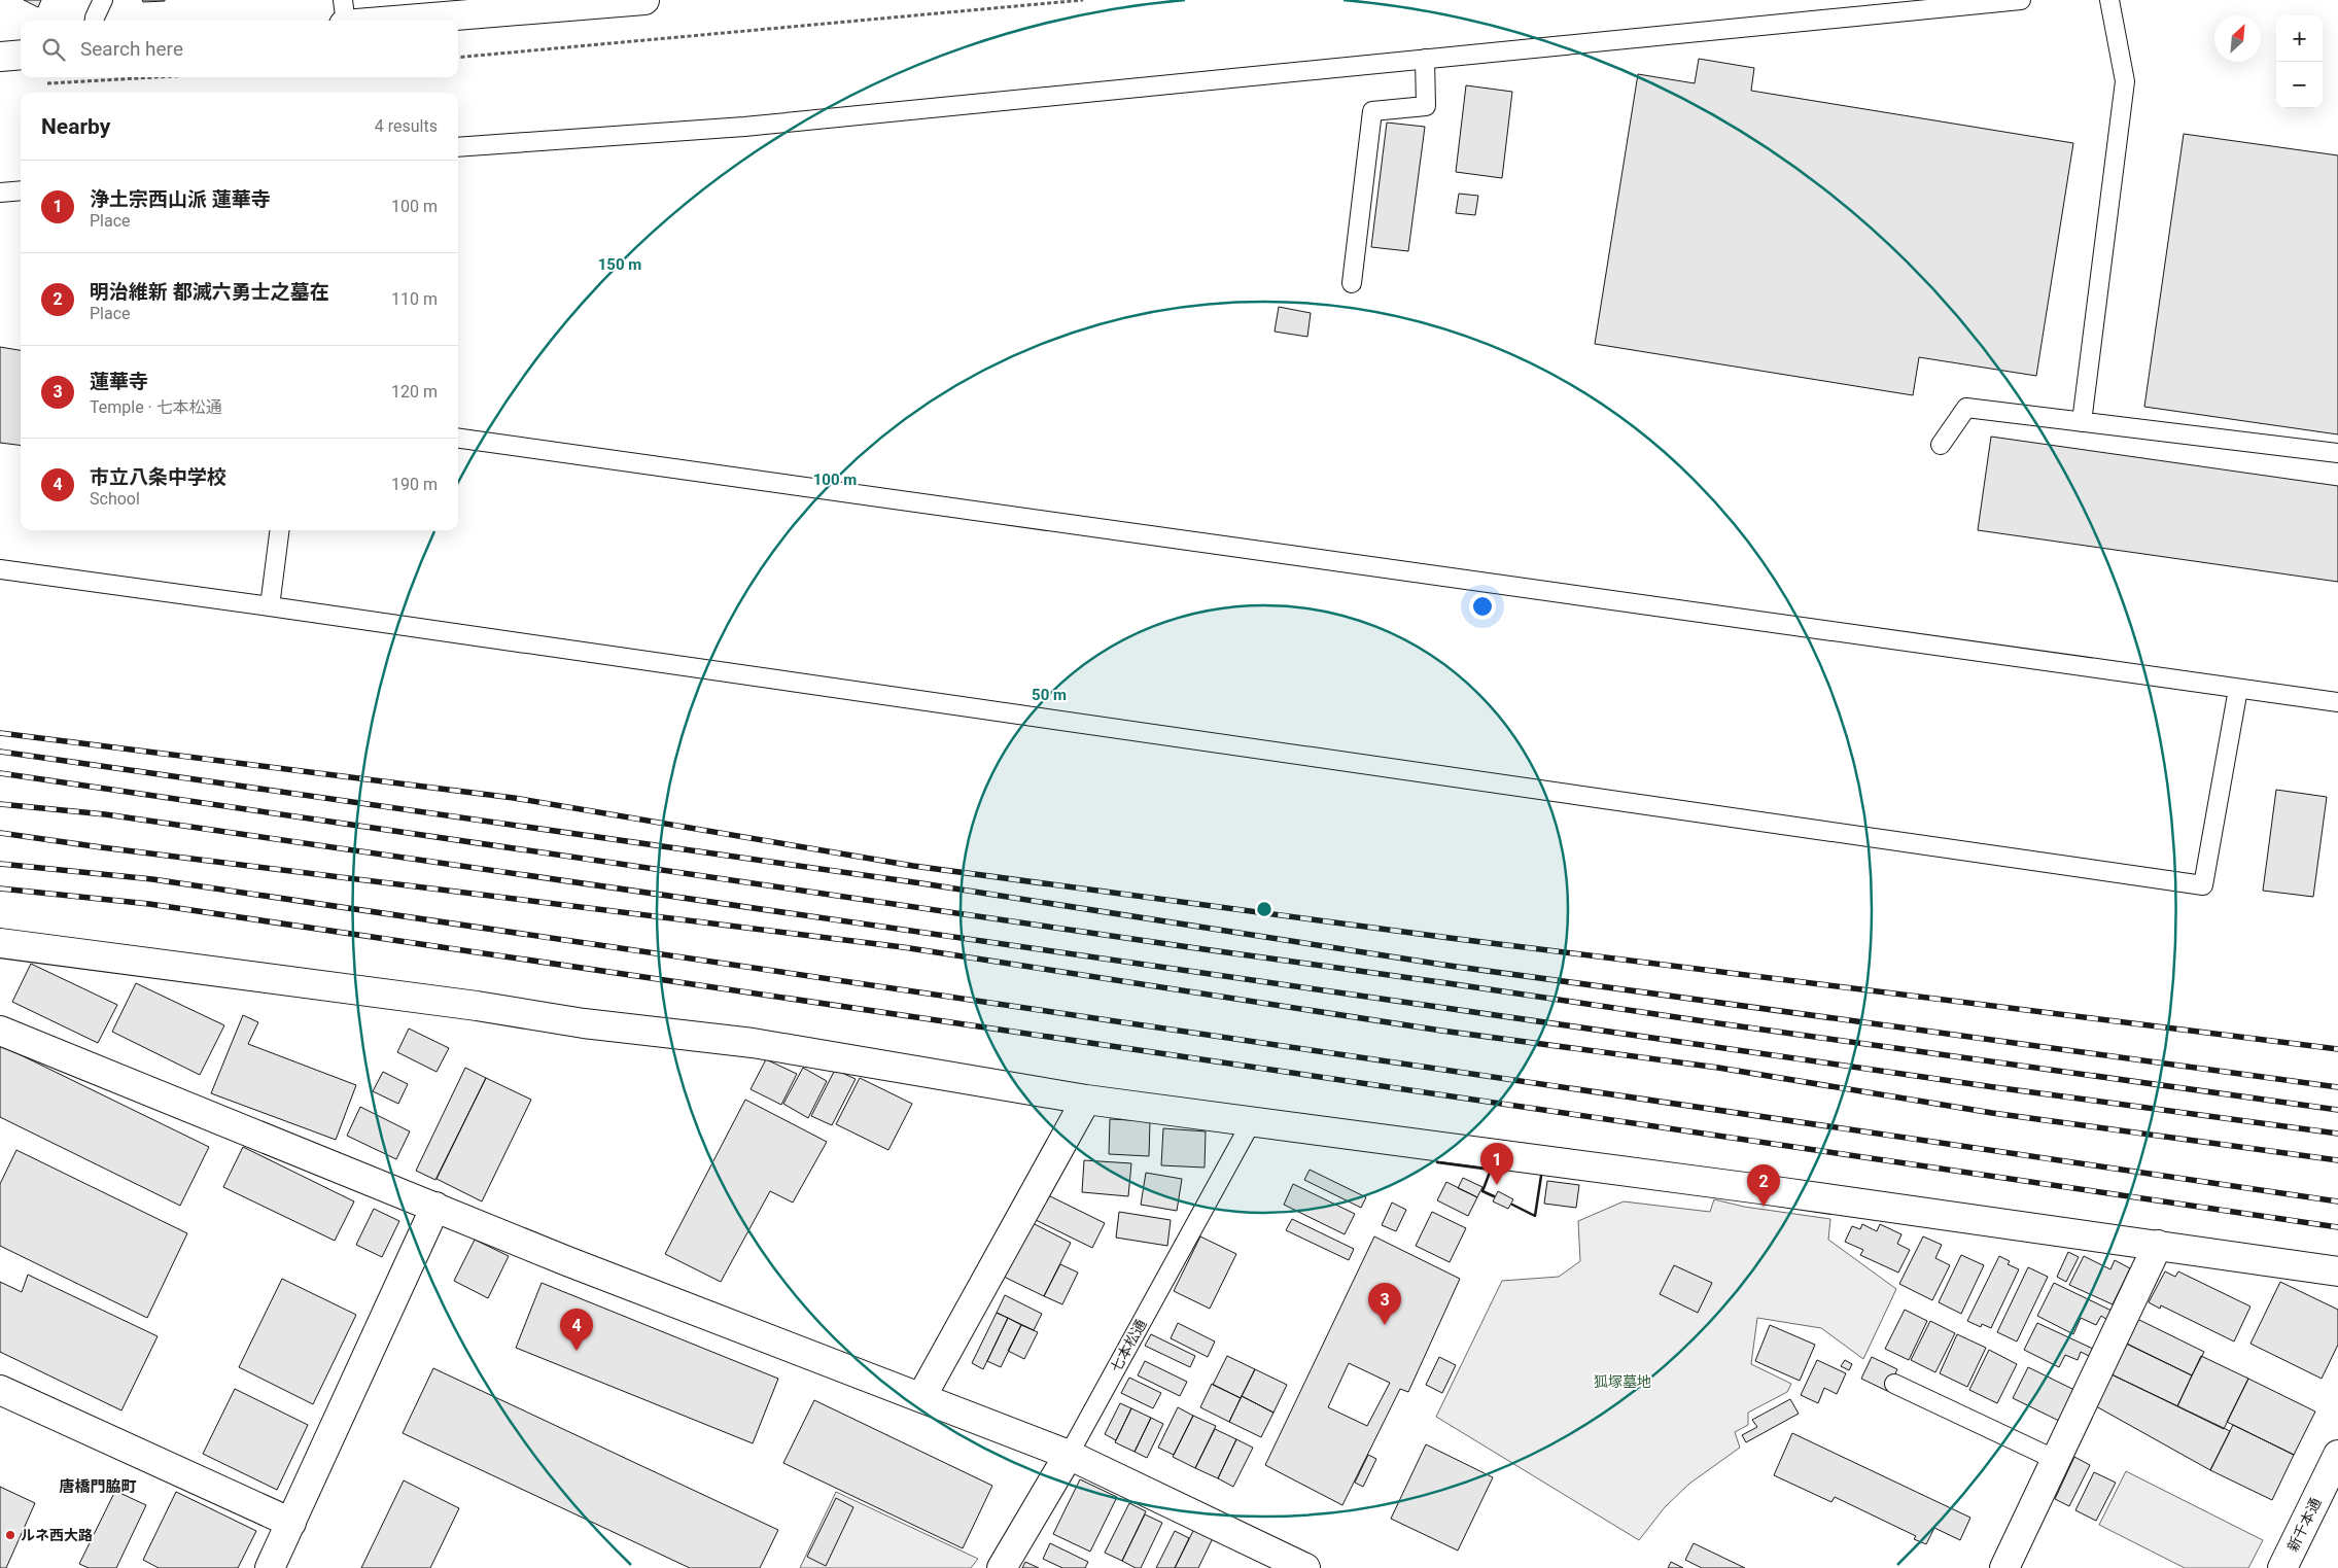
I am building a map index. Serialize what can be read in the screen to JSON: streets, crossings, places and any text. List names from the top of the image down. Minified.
{"streets":{"street":["七本松通","新千本通"]},"districts":["唐橋門脇町"],"parks":["狐塚墓地"],"places":["ルネ西大路"],"north":"top right","page":{"map_buttons":["+","−"],"search":"Search here","heading":["Nearby","4 results"],"list":[{"mark":"1","name":"浄土宗西山派 蓮華寺","note":"Place","value":"100 m"},{"mark":"2","name":"明治維新 都滅六勇士之墓在","note":"Place","value":"110 m"},{"mark":"3","name":"蓮華寺","note":"Temple · 七本松通","value":"120 m"},{"mark":"4","name":"市立八条中学校","note":"School","value":"190 m"}],"pins":["1","2","3","4"]},"rings":["150 m","100 m","50 m"]}
